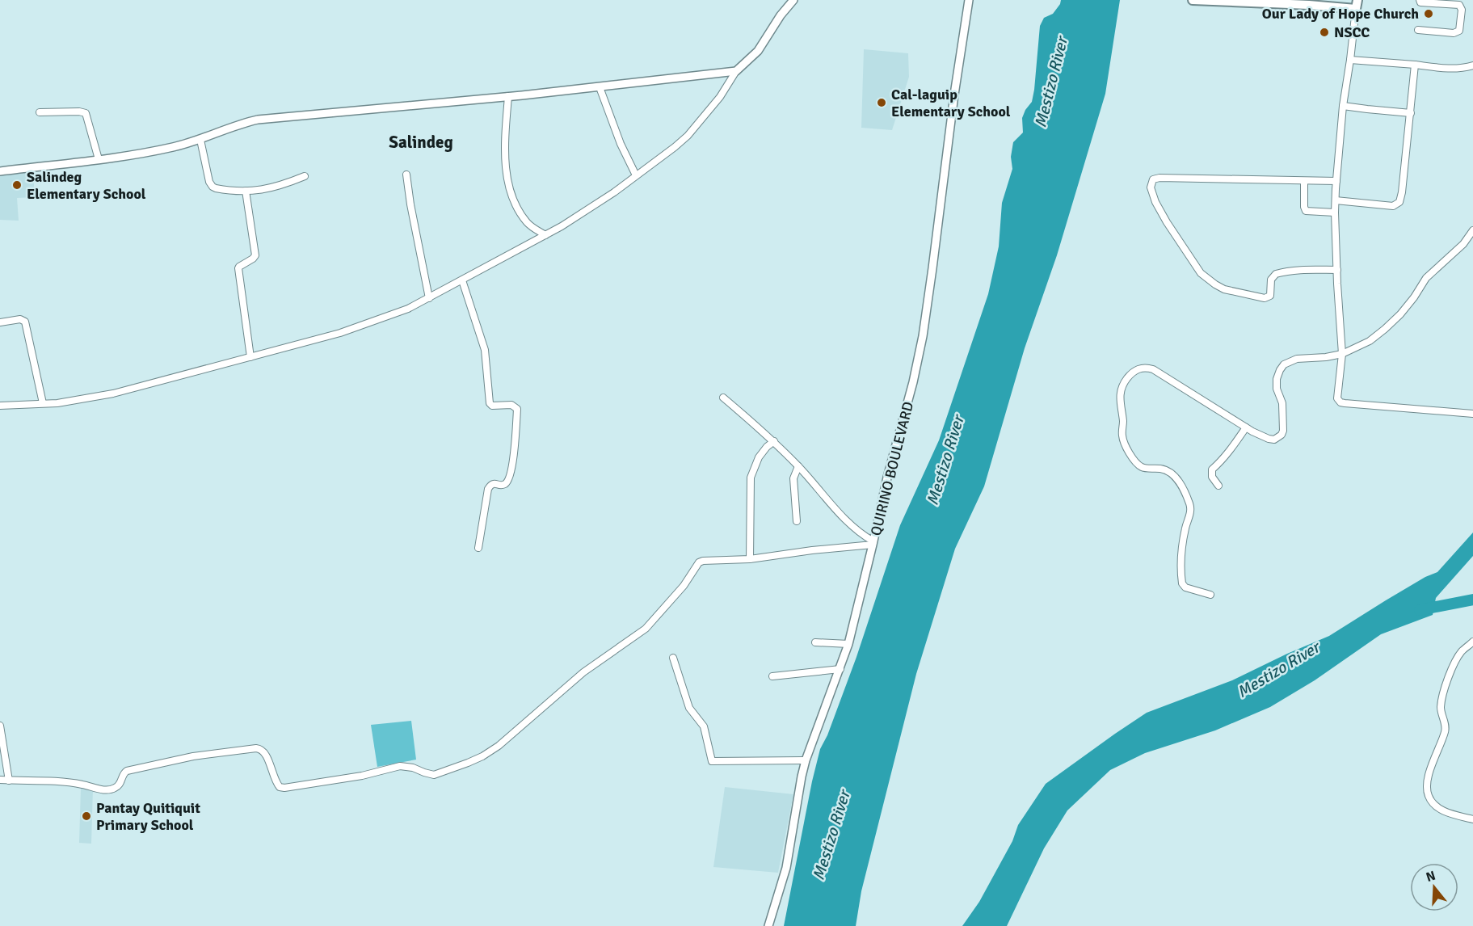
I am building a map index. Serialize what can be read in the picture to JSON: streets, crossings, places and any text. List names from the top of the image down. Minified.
{"streets":{"street":["QUIRINO BOULEVARD"]},"districts":["Salindeg"],"water":["Mestizo River"],"places":["Our Lady of Hope Church","NSCC","Cal-laguip Elementary School","Salindeg Elementary School","Pantay Quitiquit Primary School"],"north":"top"}
